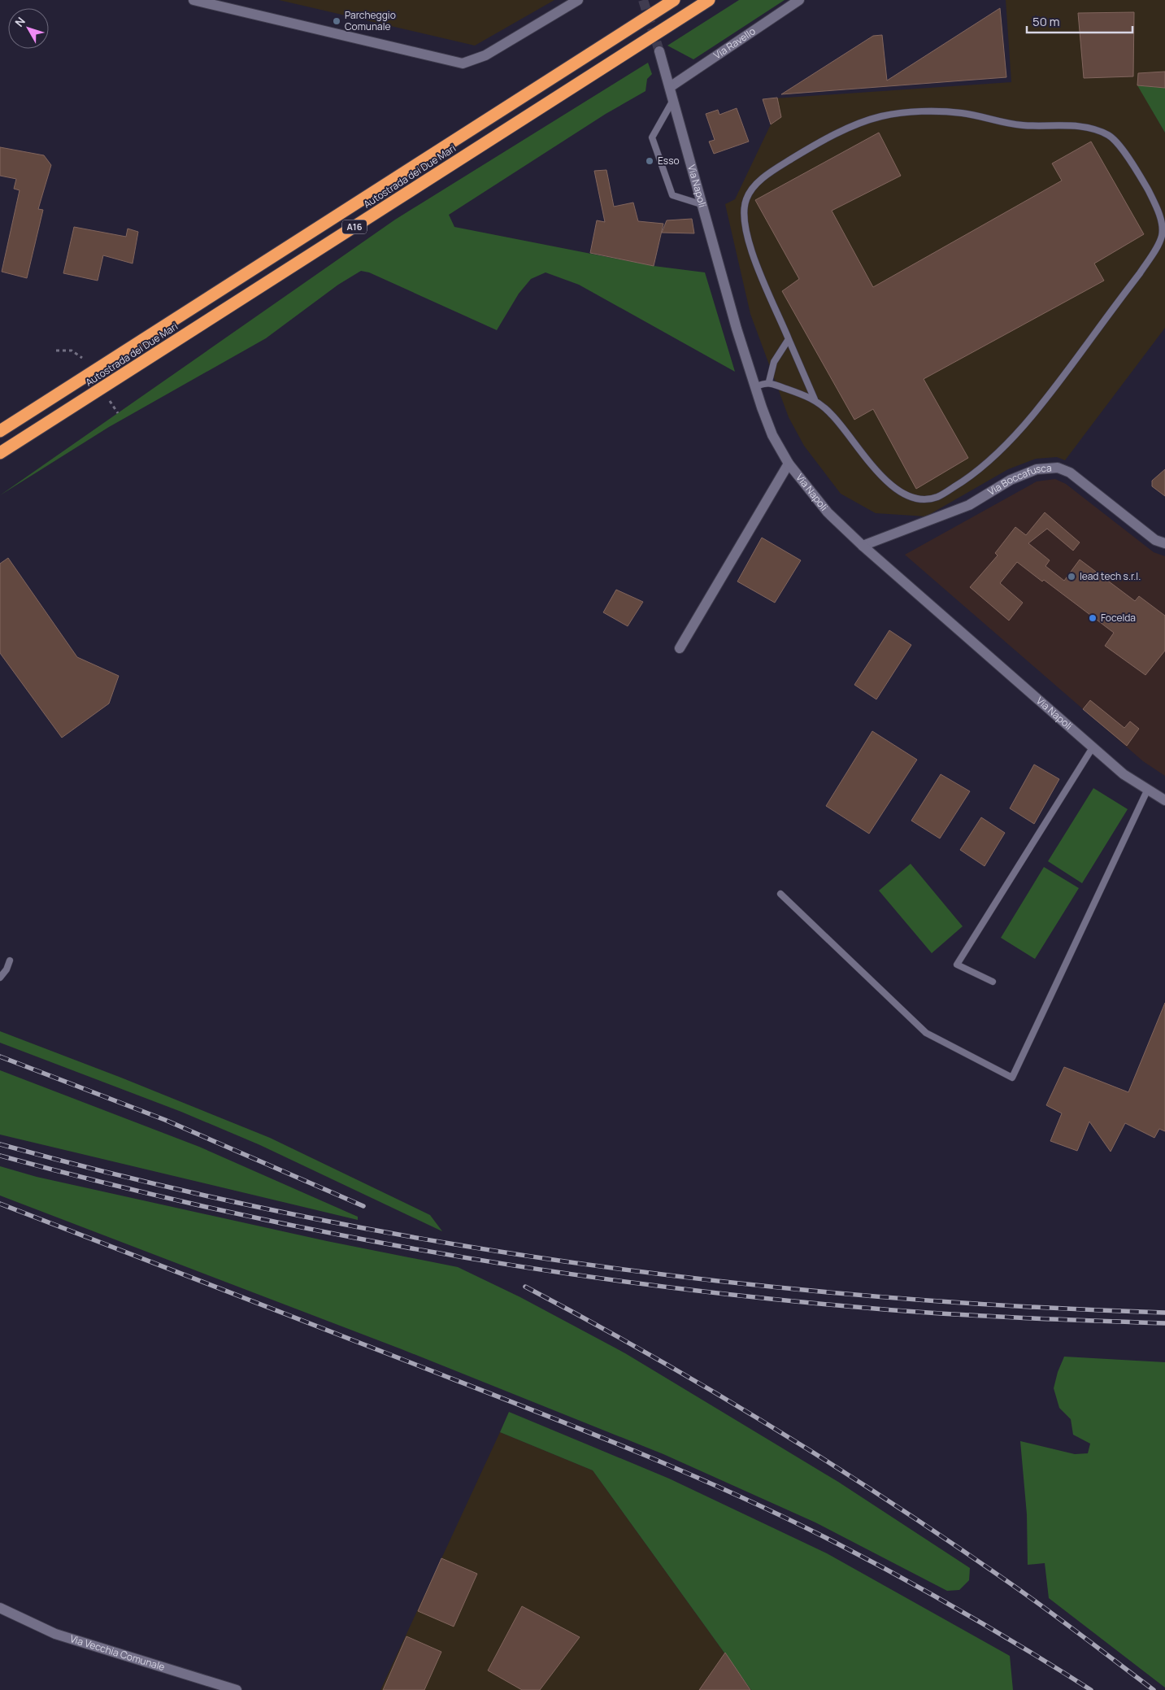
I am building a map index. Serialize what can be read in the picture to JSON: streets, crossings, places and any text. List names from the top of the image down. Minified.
{"streets":{"highway":["Autostrada dei Due Mari","A16"],"main road":["Via Ravello","Via Napoli","Via Boccafusca","Via Vecchia Comunale"]},"crossings":[["Via Ravello","Via Napoli"],["Via Napoli","Via Boccafusca"]],"places":["Parcheggio Comunale","Esso","lead tech s.r.l.","Focelda"],"scale_bar":"50 m","north":"top left"}
